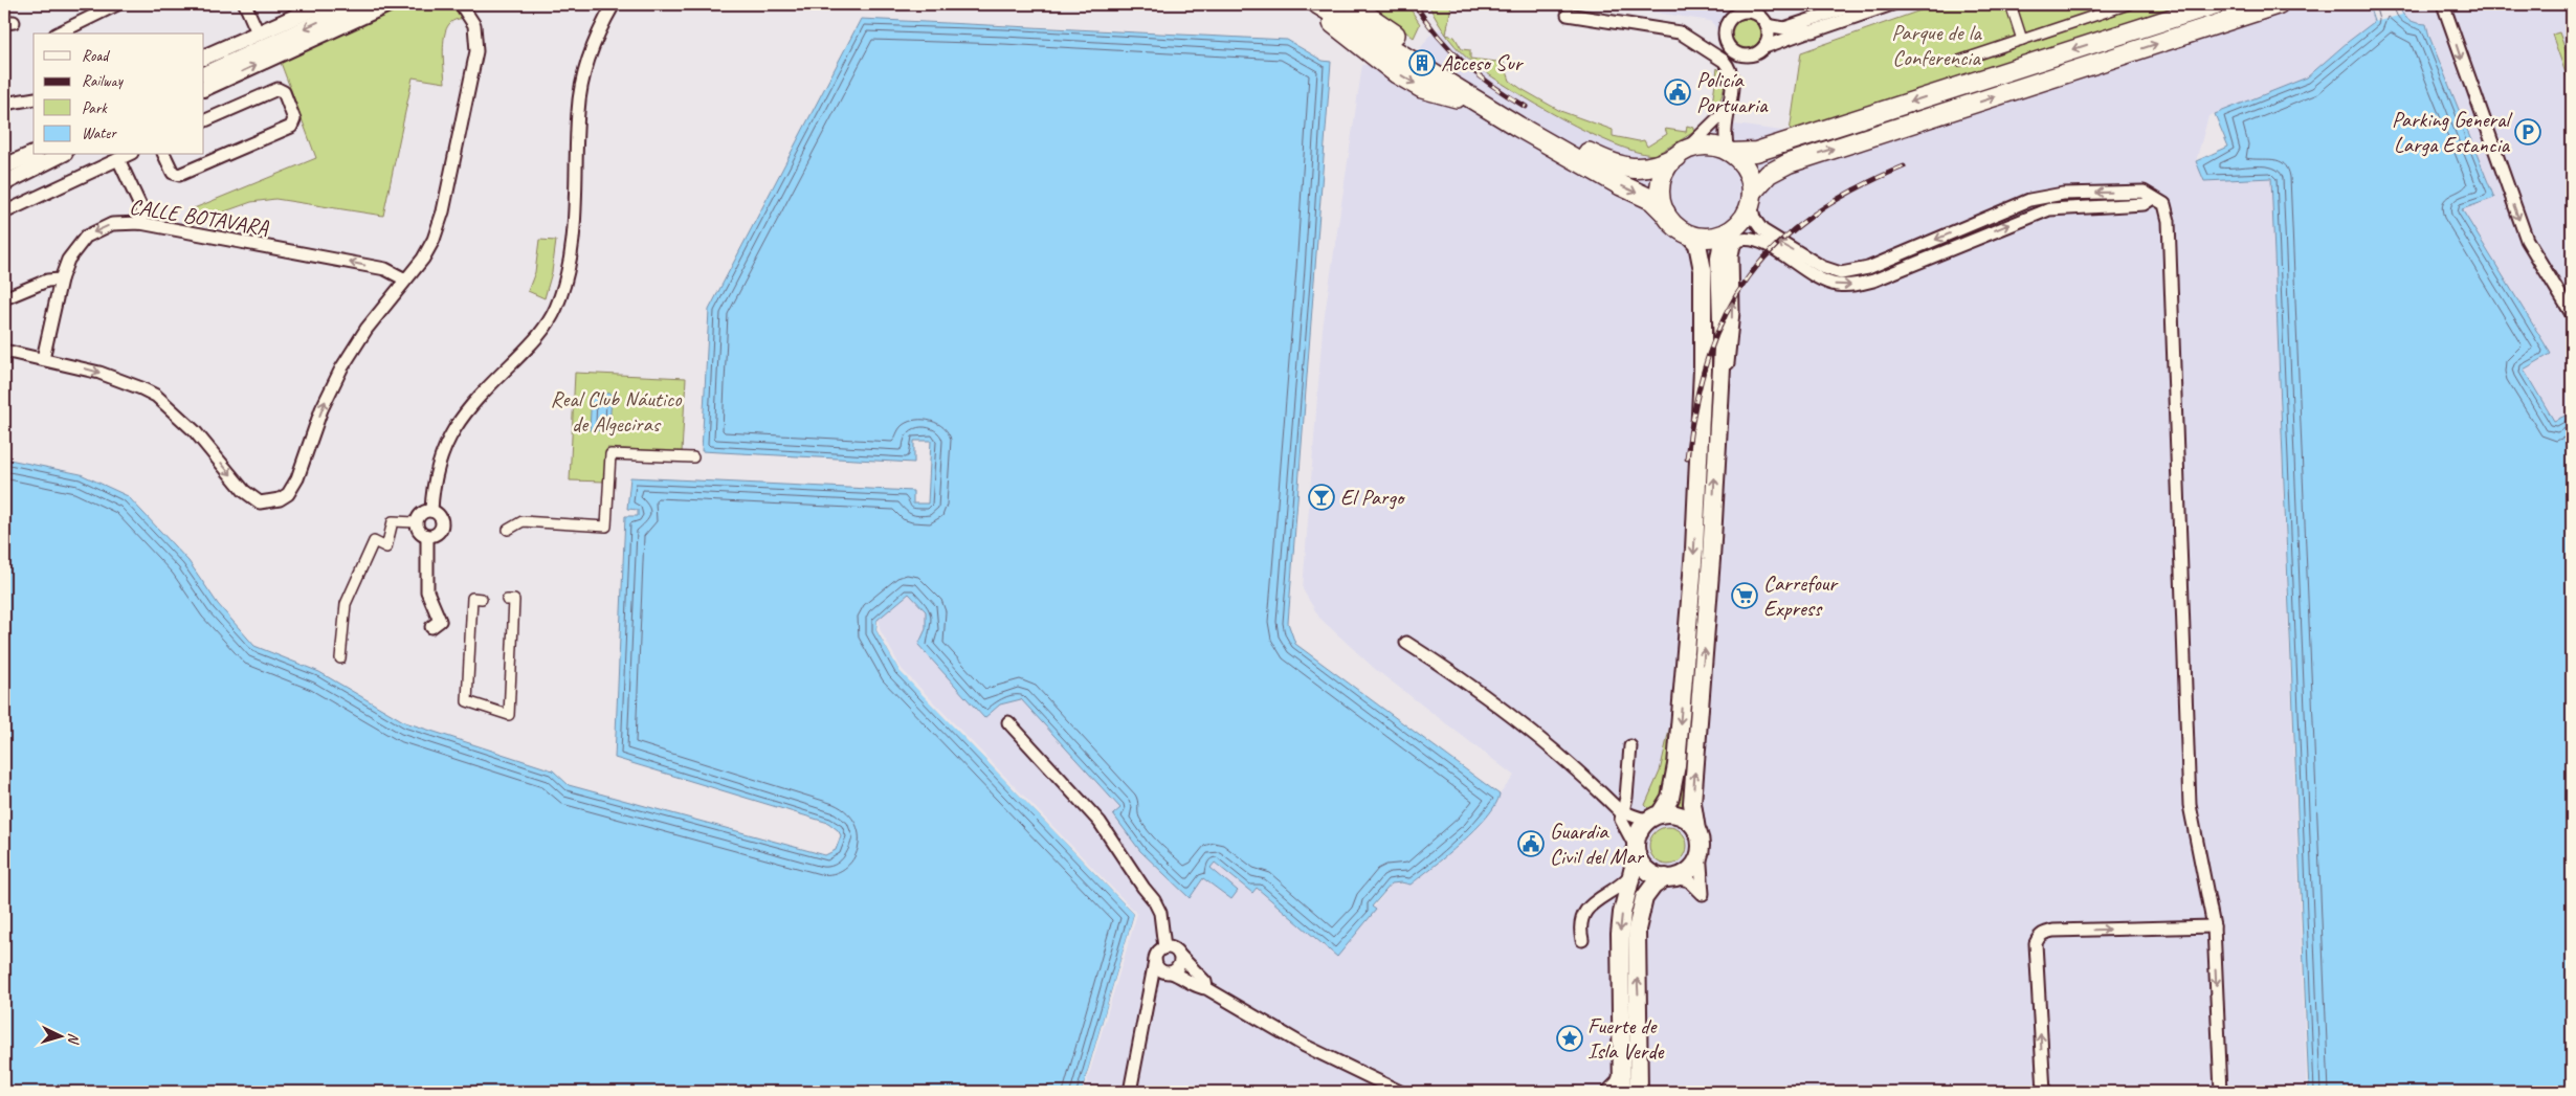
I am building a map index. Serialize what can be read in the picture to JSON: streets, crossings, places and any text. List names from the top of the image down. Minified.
{"streets":{"street":["CALLE BOTAVARA"]},"parks":["Parque de la Conferencia","Real Club Náutico de Algeciras"],"places":{"building":["Acceso Sur"],"public building":["Policía Portuaria","Guardia Civil del Mar"],"parking":["Parking General Larga Estancia"],"bar":["El Pargo"],"supermarket":["Carrefour Express"],"place":["Fuerte de Isla Verde"]},"legend":["Road","Railway","Park","Water"],"north":"right"}
